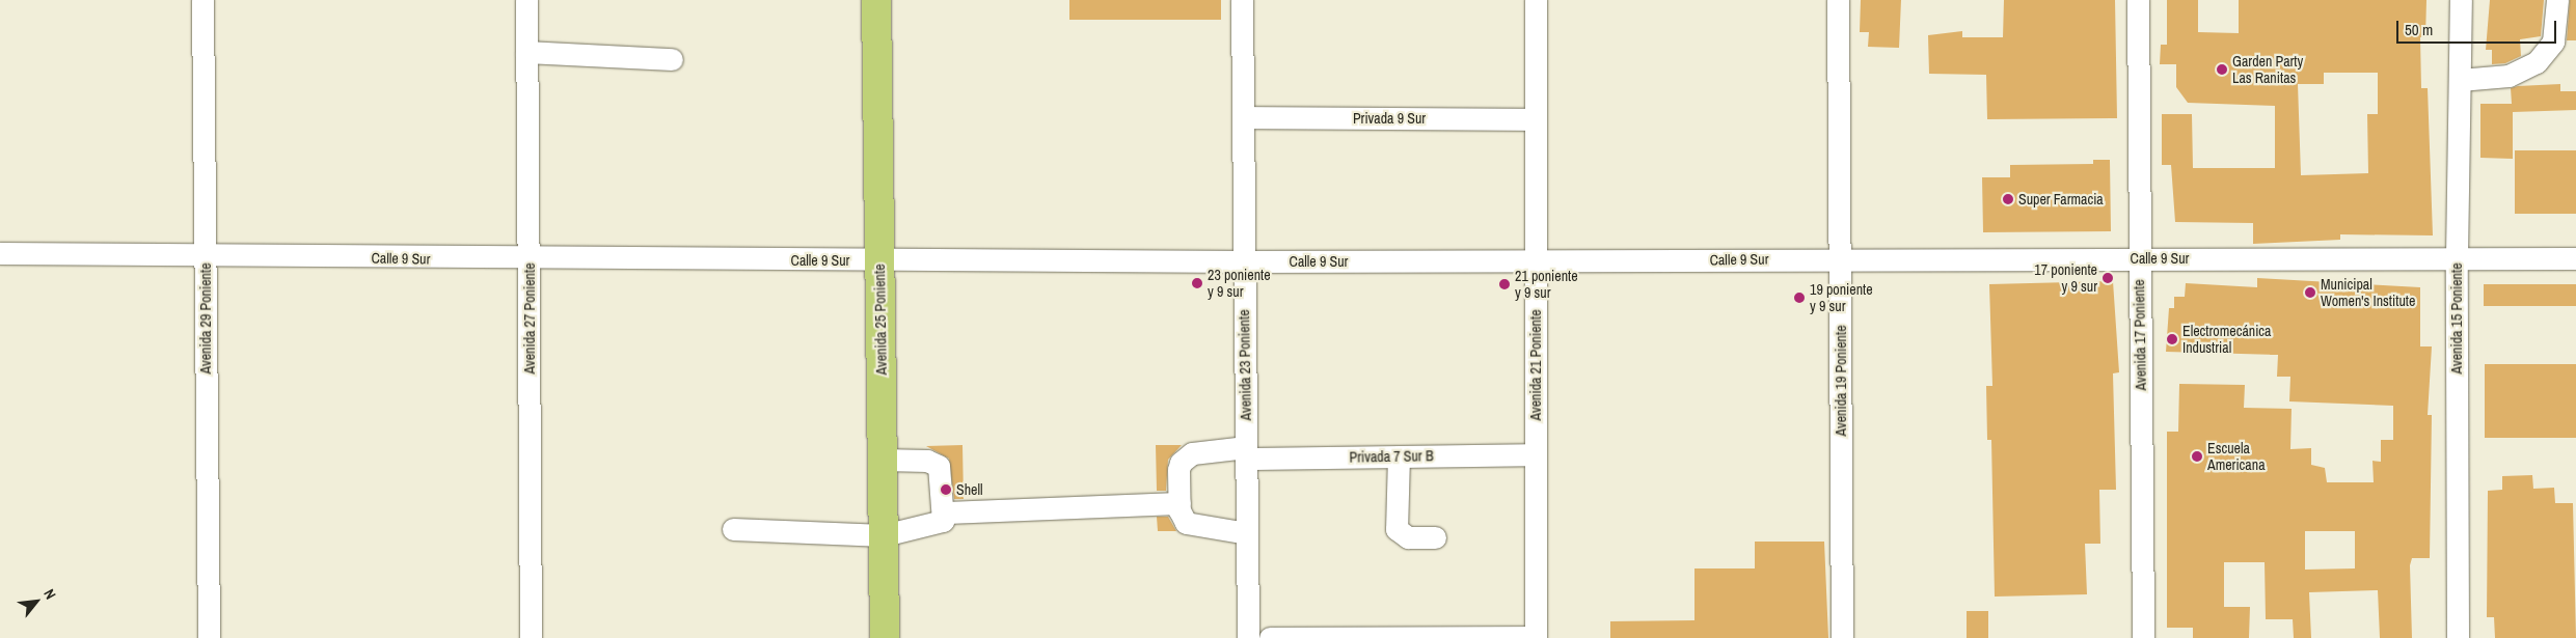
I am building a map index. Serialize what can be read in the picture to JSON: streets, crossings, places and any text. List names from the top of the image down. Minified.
{"streets":{"main road":["Avenida 25 Poniente"],"street":["Privada 9 Sur","Calle 9 Sur","Avenida 29 Poniente","Avenida 27 Poniente","Avenida 15 Poniente","Avenida 17 Poniente","Avenida 23 Poniente","Avenida 21 Poniente","Avenida 19 Poniente","Privada 7 Sur B"]},"crossings":[["Privada 9 Sur","Avenida 23 Poniente"],["Privada 9 Sur","Avenida 21 Poniente"],["Calle 9 Sur","Avenida 29 Poniente"],["Calle 9 Sur","Avenida 27 Poniente"],["Calle 9 Sur","Avenida 15 Poniente"],["Calle 9 Sur","Avenida 25 Poniente"],["Calle 9 Sur","Avenida 17 Poniente"],["Calle 9 Sur","Avenida 23 Poniente"],["Calle 9 Sur","Avenida 21 Poniente"],["Calle 9 Sur","Avenida 19 Poniente"],["Avenida 23 Poniente","Privada 7 Sur B"],["Avenida 21 Poniente","Privada 7 Sur B"]],"places":["Garden Party Las Ranitas","Super Farmacia","17 poniente y 9 sur","23 poniente y 9 sur","21 poniente y 9 sur","Municipal Women's Institute","19 poniente y 9 sur","Electromecánica Industrial","Escuela Americana","Shell"],"scale_bar":"50 m","north":"top right"}
